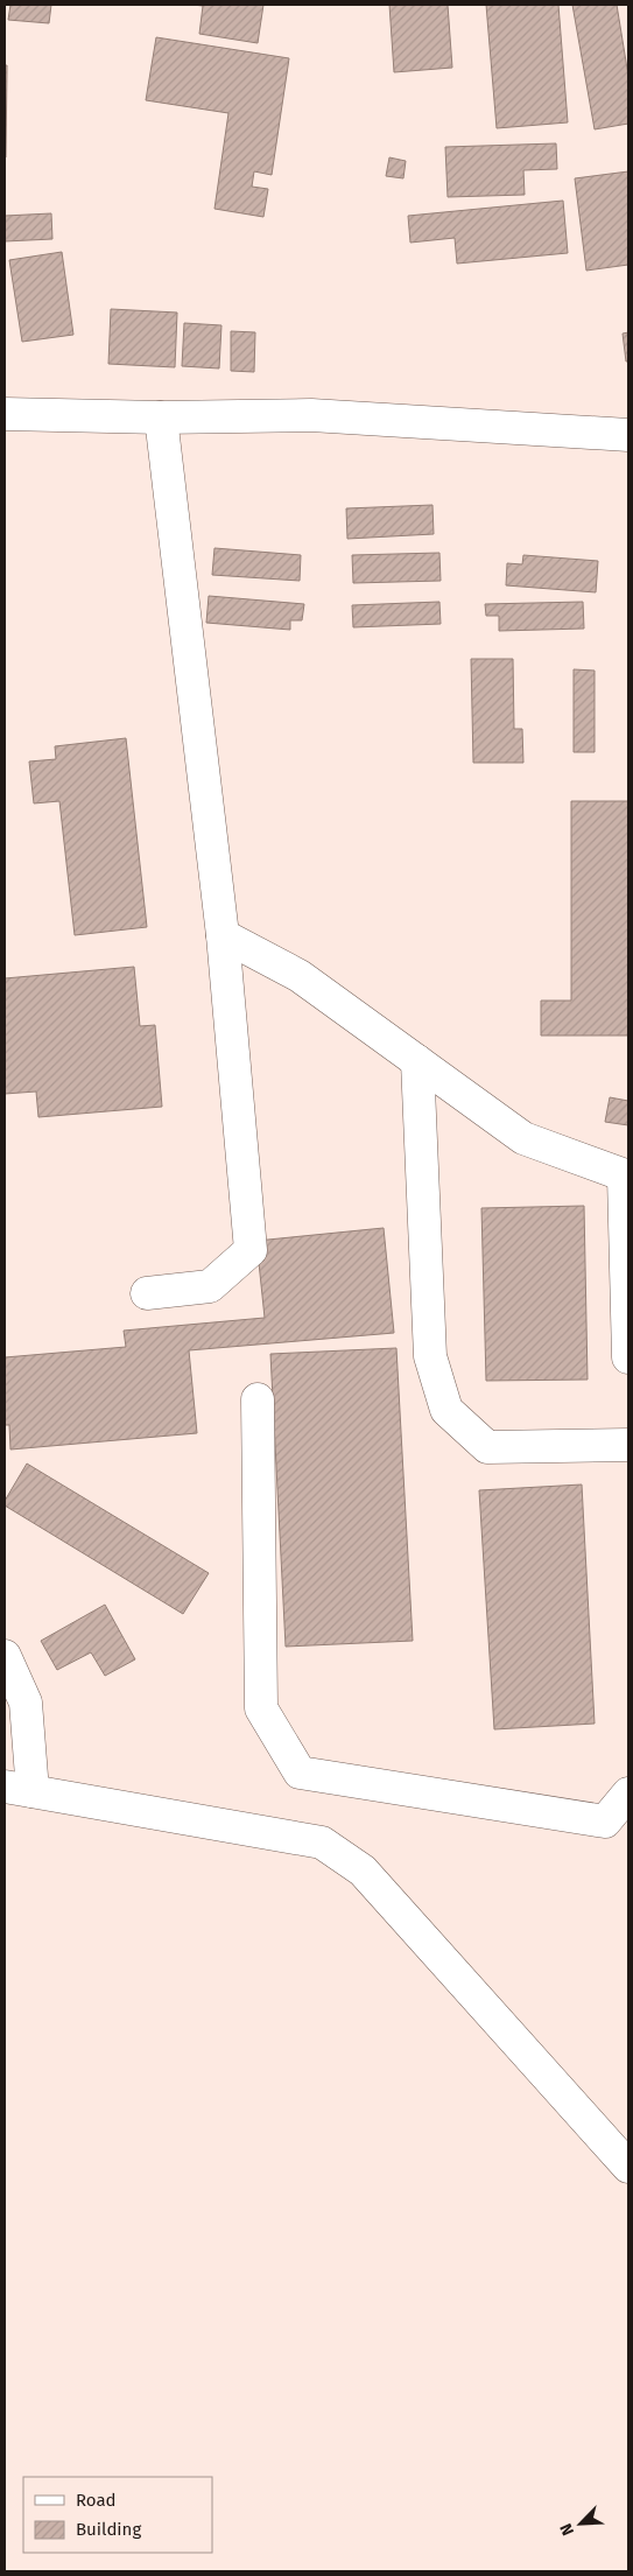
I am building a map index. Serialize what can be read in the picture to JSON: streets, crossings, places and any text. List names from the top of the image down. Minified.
{"legend":["Road","Building"],"north":"bottom left"}
